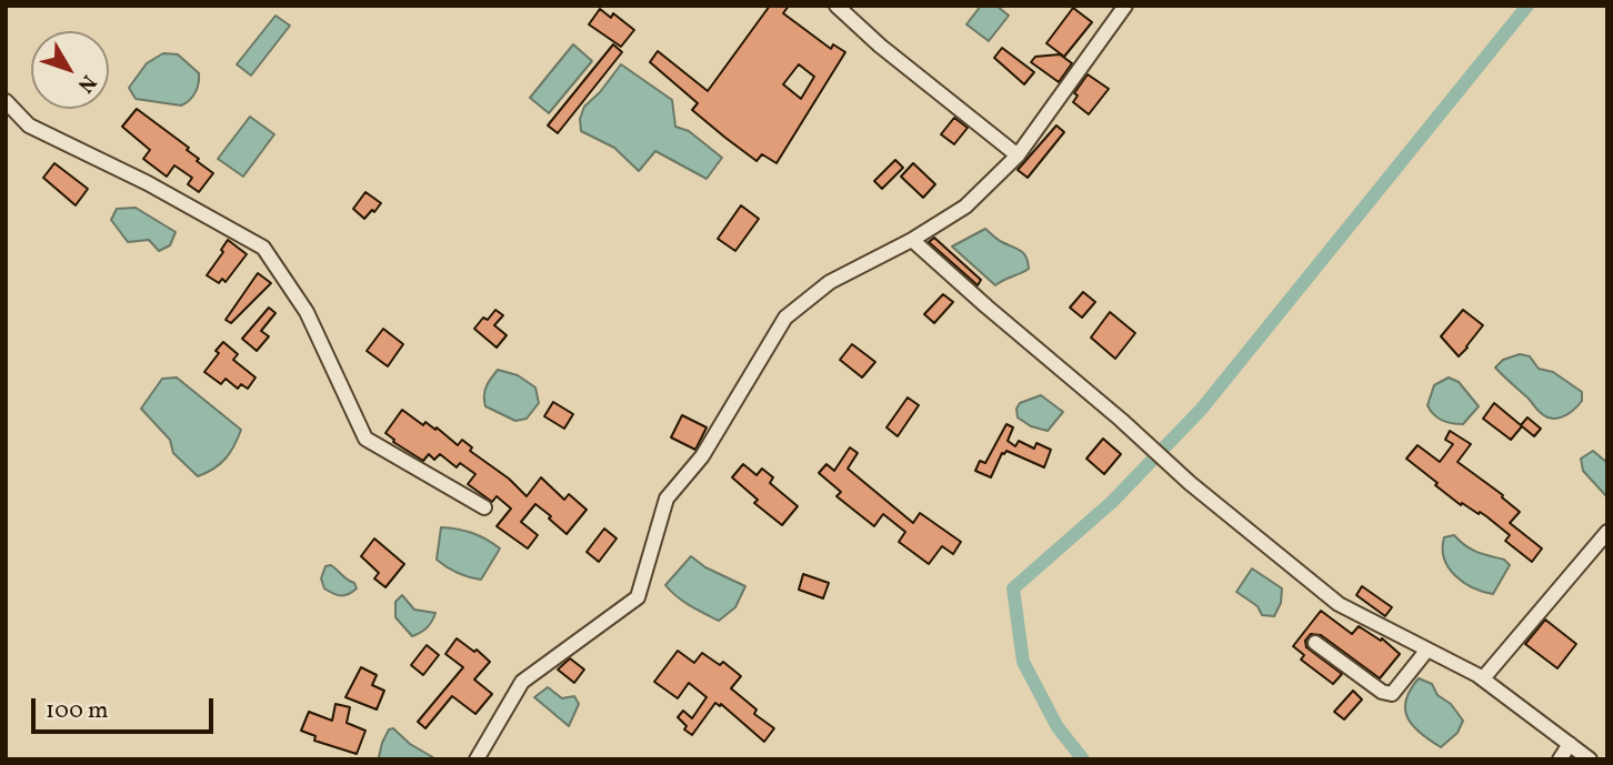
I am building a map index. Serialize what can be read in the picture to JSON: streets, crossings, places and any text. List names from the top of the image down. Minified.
{"scale_bar":"100 m","north":"bottom right"}
